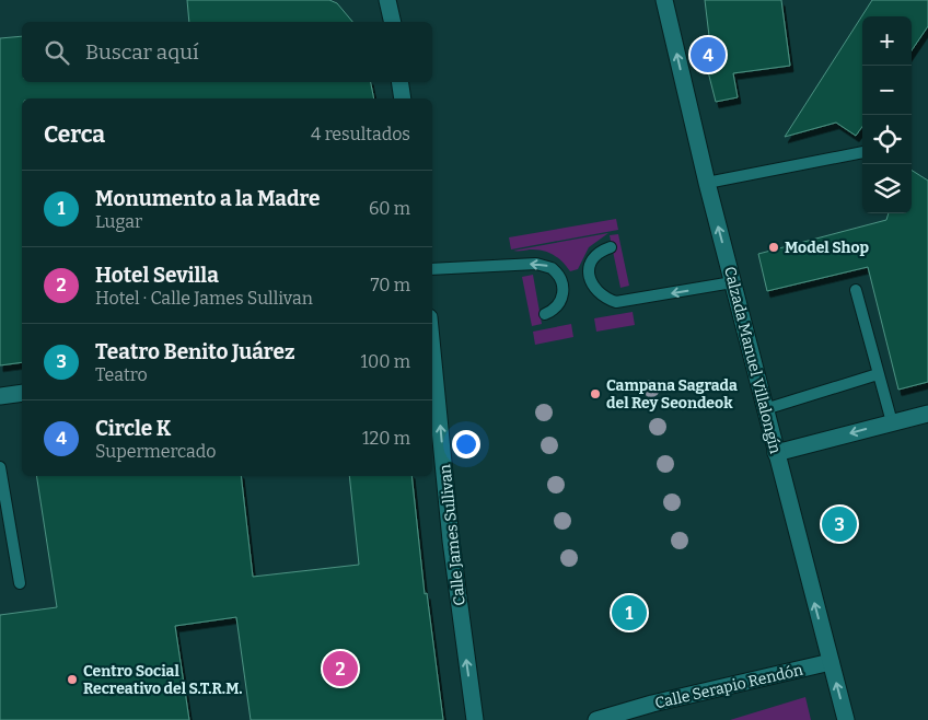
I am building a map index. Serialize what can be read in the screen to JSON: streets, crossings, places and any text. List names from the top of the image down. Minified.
{"streets":{"street":["Calzada Manuel Villalongín","Calle James Sullivan","Calle Serapio Rendón"]},"crossings":[["Calzada Manuel Villalongín","Calle Serapio Rendón"]],"one_way":["Calzada Manuel Villalongín","Calle James Sullivan"],"places":["Model Shop","Campana Sagrada del Rey Seondeok","Centro Social Recreativo del S.T.R.M."],"page":{"map_buttons":["+","−"],"search":"Buscar aquí","pins":["4","3","1","2"],"heading":["Cerca","4 resultados"],"list":[{"mark":"1","name":"Monumento a la Madre","note":"Lugar","value":"60 m"},{"mark":"2","name":"Hotel Sevilla","note":"Hotel · Calle James Sullivan","value":"70 m"},{"mark":"3","name":"Teatro Benito Juárez","note":"Teatro","value":"100 m"},{"mark":"4","name":"Circle K","note":"Supermercado","value":"120 m"}]}}
